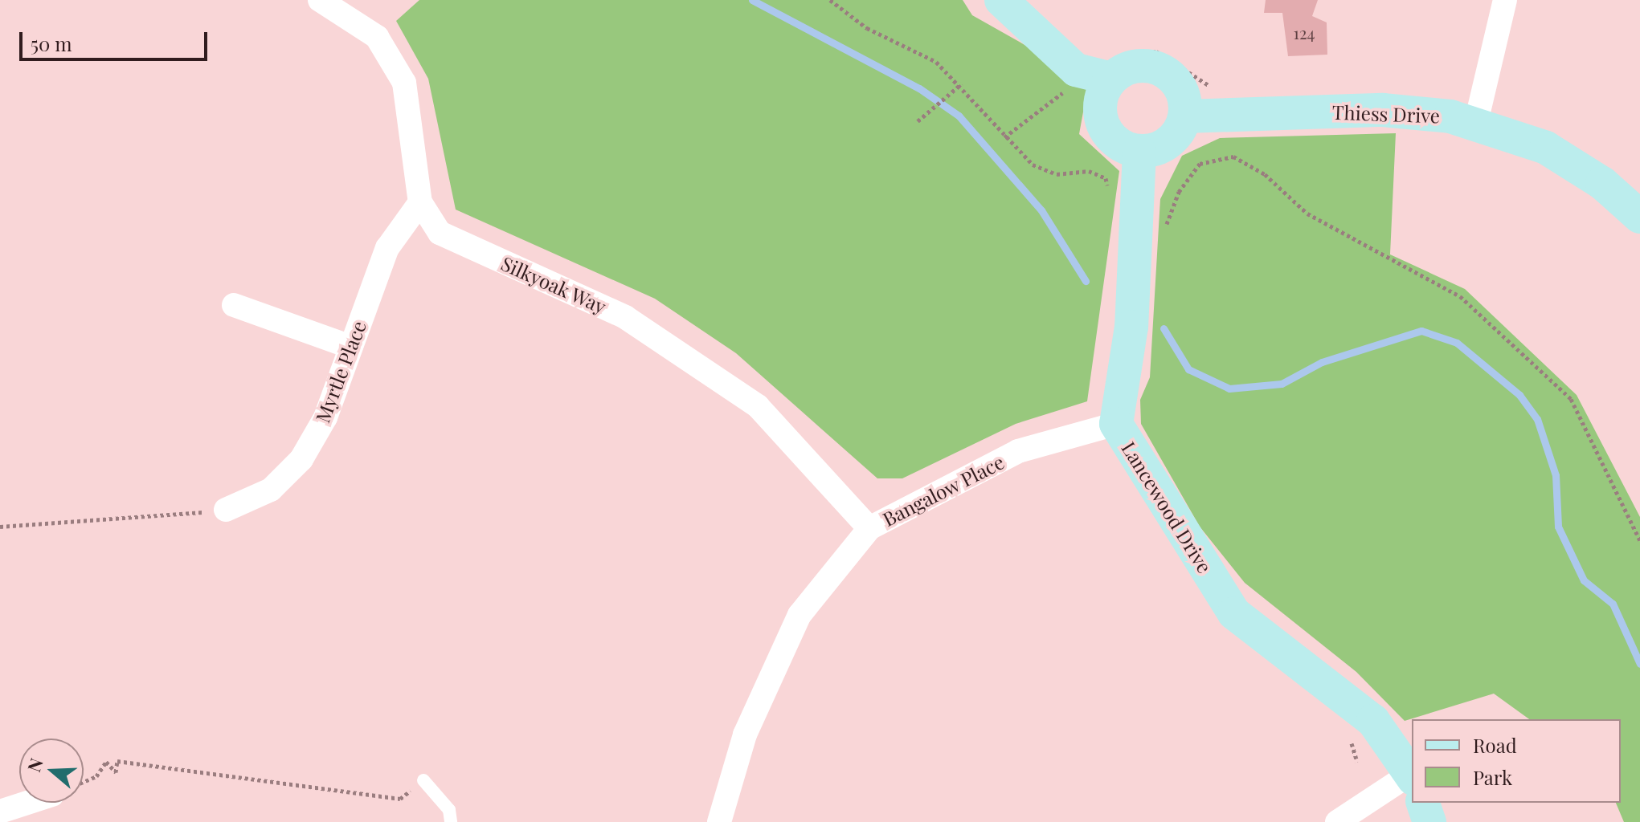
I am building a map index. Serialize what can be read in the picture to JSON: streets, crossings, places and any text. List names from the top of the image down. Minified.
{"streets":{"street":["Thiess Drive","Silkyoak Way","Myrtle Place","Bangalow Place","Lancewood Drive"]},"crossings":[["Thiess Drive","Lancewood Drive"],["Silkyoak Way","Myrtle Place"],["Silkyoak Way","Bangalow Place"],["Bangalow Place","Lancewood Drive"]],"house_numbers":["124"],"legend":["Road","Park"],"scale_bar":"50 m","north":"left"}
